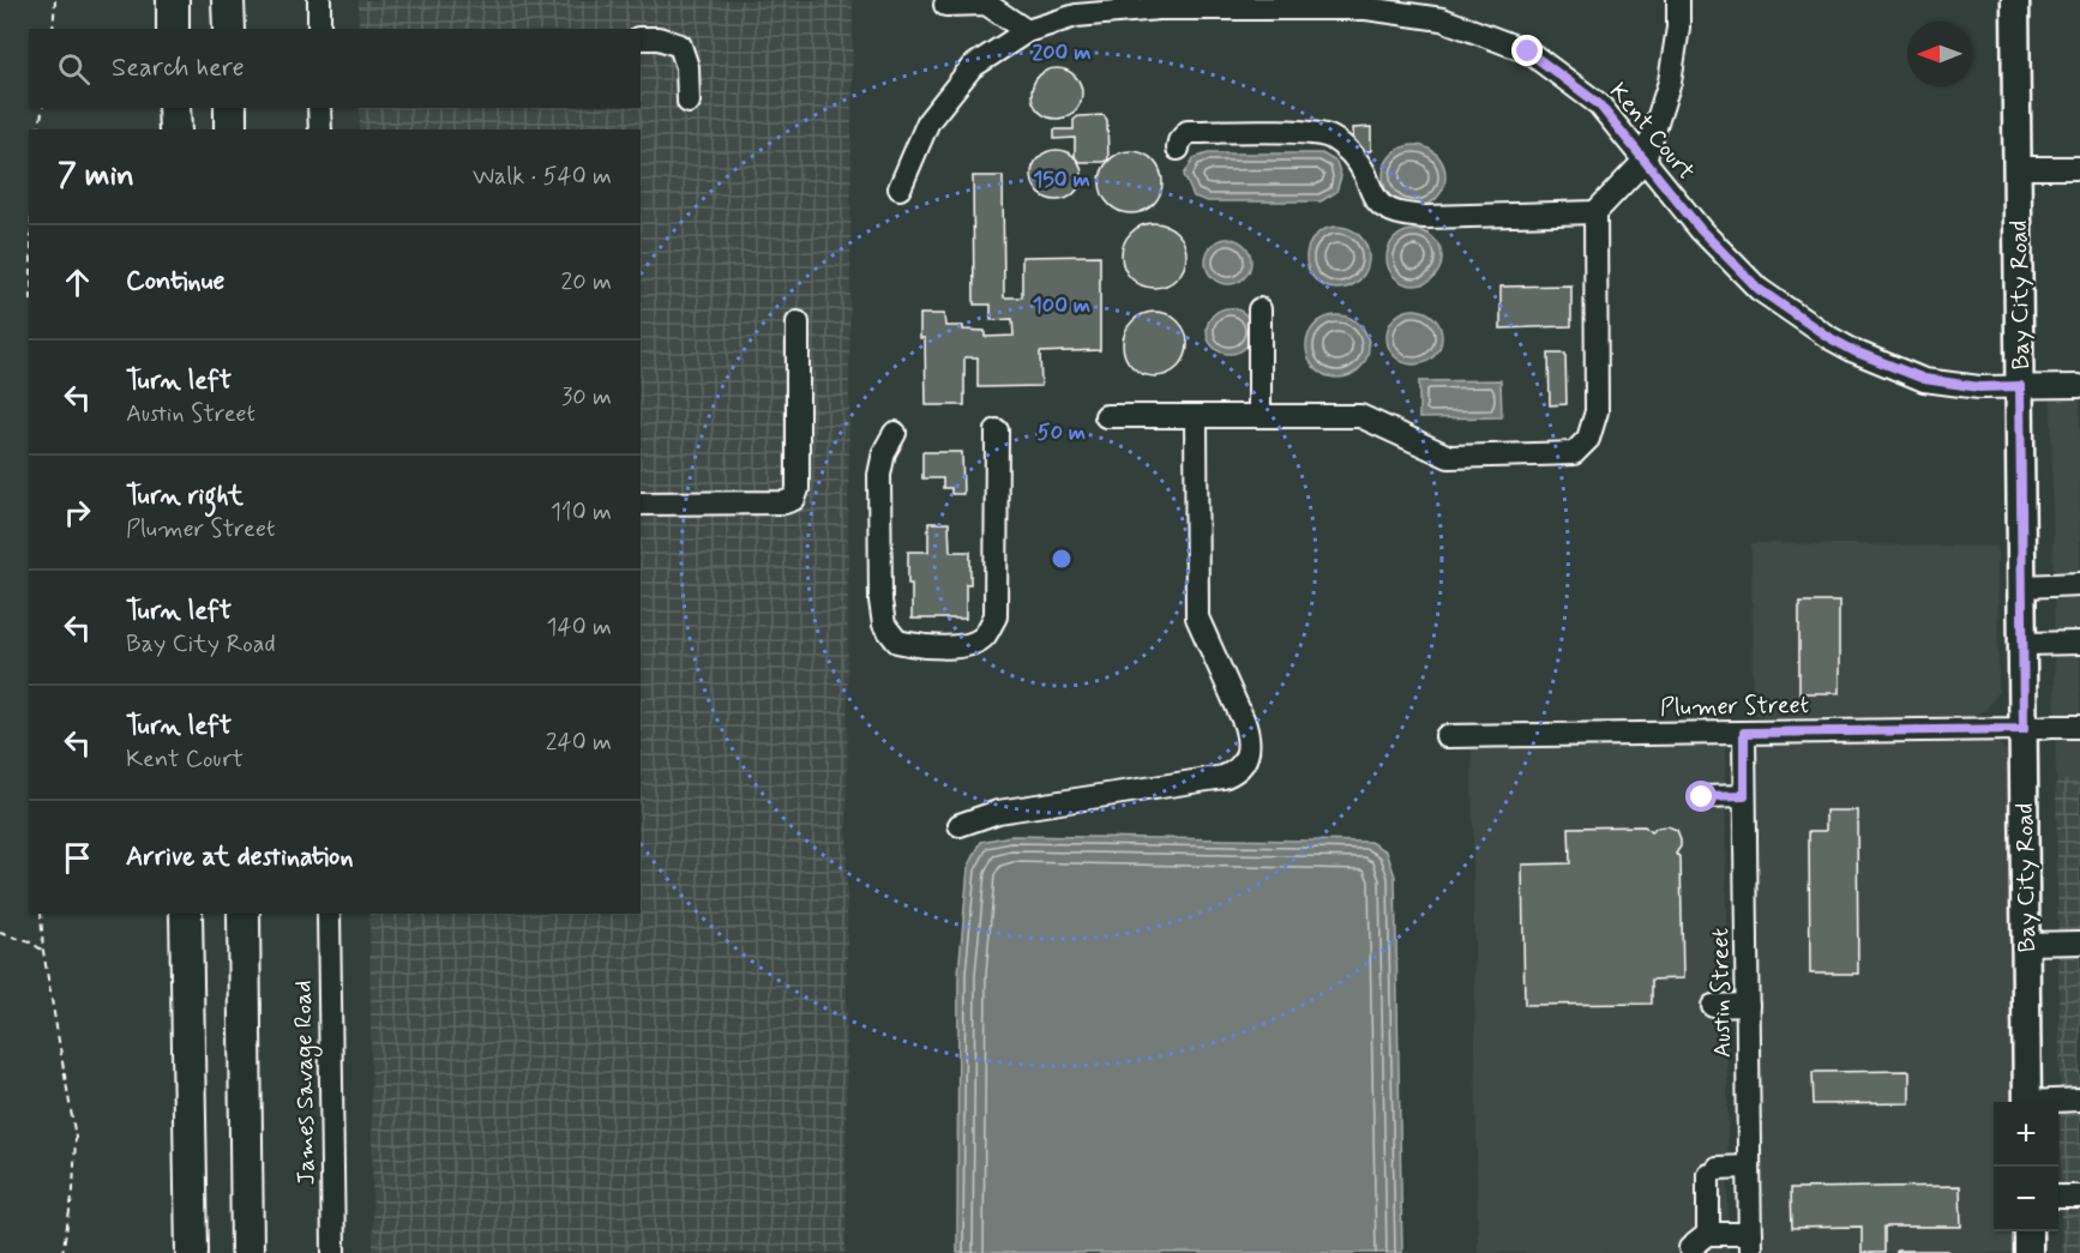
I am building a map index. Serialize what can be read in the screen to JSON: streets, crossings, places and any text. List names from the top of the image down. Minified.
{"streets":{"main road":["Bay City Road"],"street":["Kent Court","Plumer Street","Austin Street","James Savage Road"]},"crossings":[["Kent Court","Bay City Road"],["Bay City Road","Plumer Street"],["Plumer Street","Austin Street"]],"north":"left","page":{"search":"Search here","heading":["7 min","Walk · 540 m"],"list":[["Continue","20 m"],["Turn left","Austin Street","30 m"],["Turn right","Plumer Street","110 m"],["Turn left","Bay City Road","140 m"],["Turn left","Kent Court","240 m"],"Arrive at destination"],"map_buttons":["+","−"]},"rings":["200 m","150 m","100 m","50 m"]}
